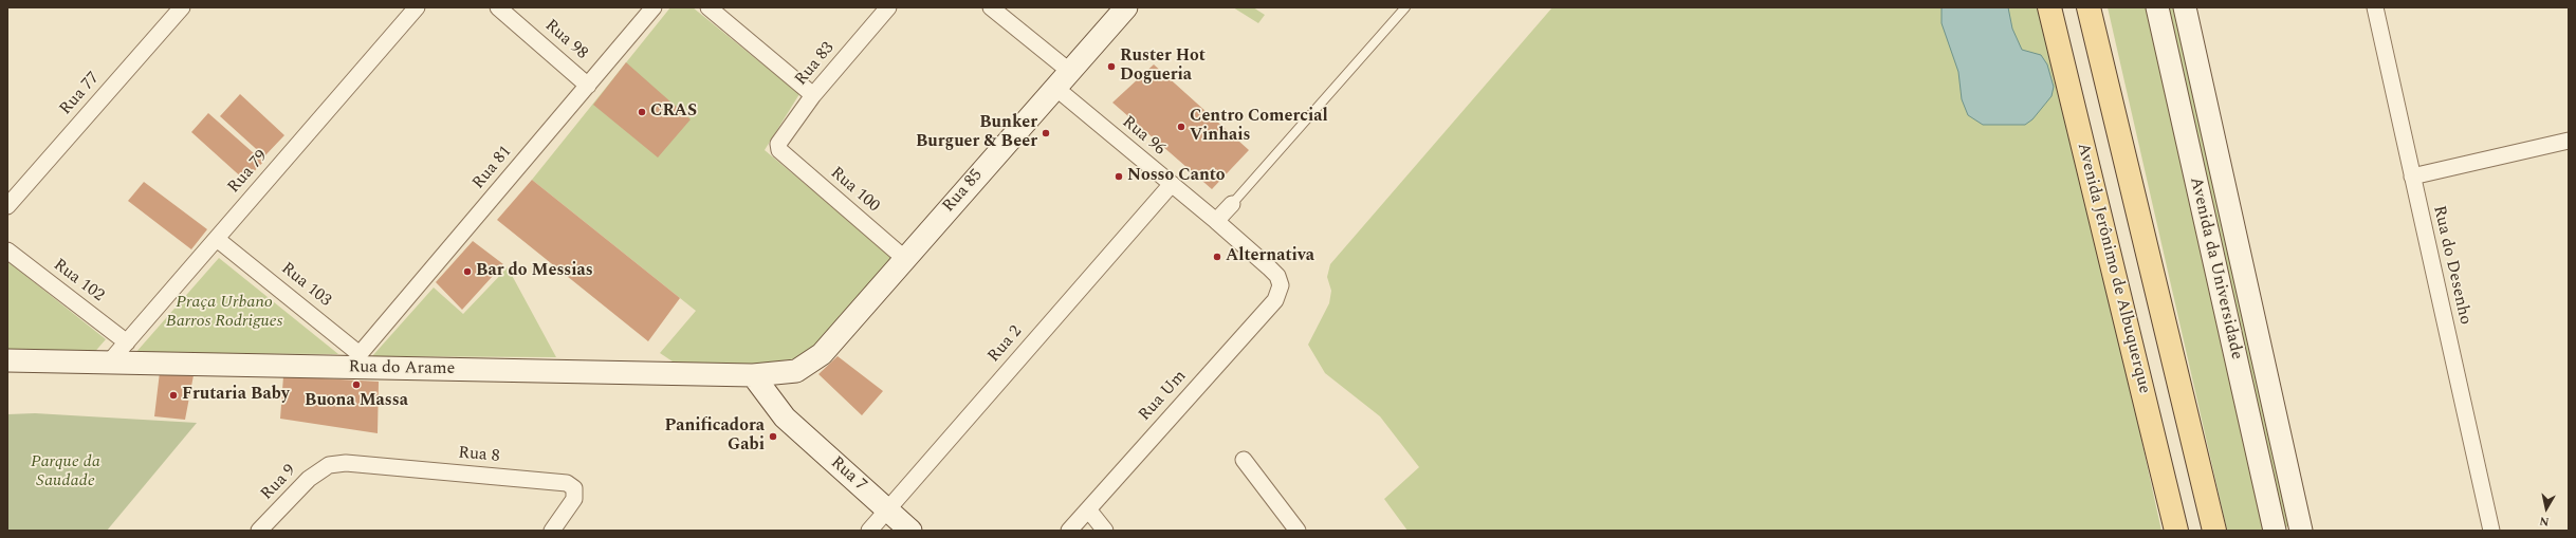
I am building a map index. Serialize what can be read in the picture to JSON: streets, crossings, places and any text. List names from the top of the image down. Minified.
{"streets":{"main road":["Avenida Jerônimo de Albuquerque"],"street":["Rua 98","Rua 83","Rua 77","Rua 96","Rua 81","Rua 79","Rua 100","Rua 85","Rua do Desenho","Avenida da Universidade","Rua 102","Rua 103","Rua 2","Rua do Arame","Rua Um","Rua 8","Rua 7","Rua 9"]},"crossings":[["Rua 98","Rua 81"],["Rua 83","Rua 100"],["Rua 96","Rua 85"],["Rua 96","Rua 2"],["Rua 96","Rua Um"],["Rua 81","Rua 103"],["Rua 81","Rua do Arame"],["Rua 79","Rua 102"],["Rua 79","Rua 103"],["Rua 79","Rua do Arame"],["Rua 100","Rua 85"],["Rua 85","Rua do Arame"],["Rua 103","Rua do Arame"],["Rua 2","Rua 7"],["Rua do Arame","Rua 7"],["Rua 8","Rua 9"]],"parks":["Praça Urbano Barros Rodrigues","Parque da Saudade"],"places":["Ruster Hot Dogueria","CRAS","Centro Comercial Vinhais","Bunker Burguer & Beer","Nosso Canto","Alternativa","Bar do Messias","Buona Massa","Frutaria Baby","Panificadora Gabi"],"north":"bottom"}
